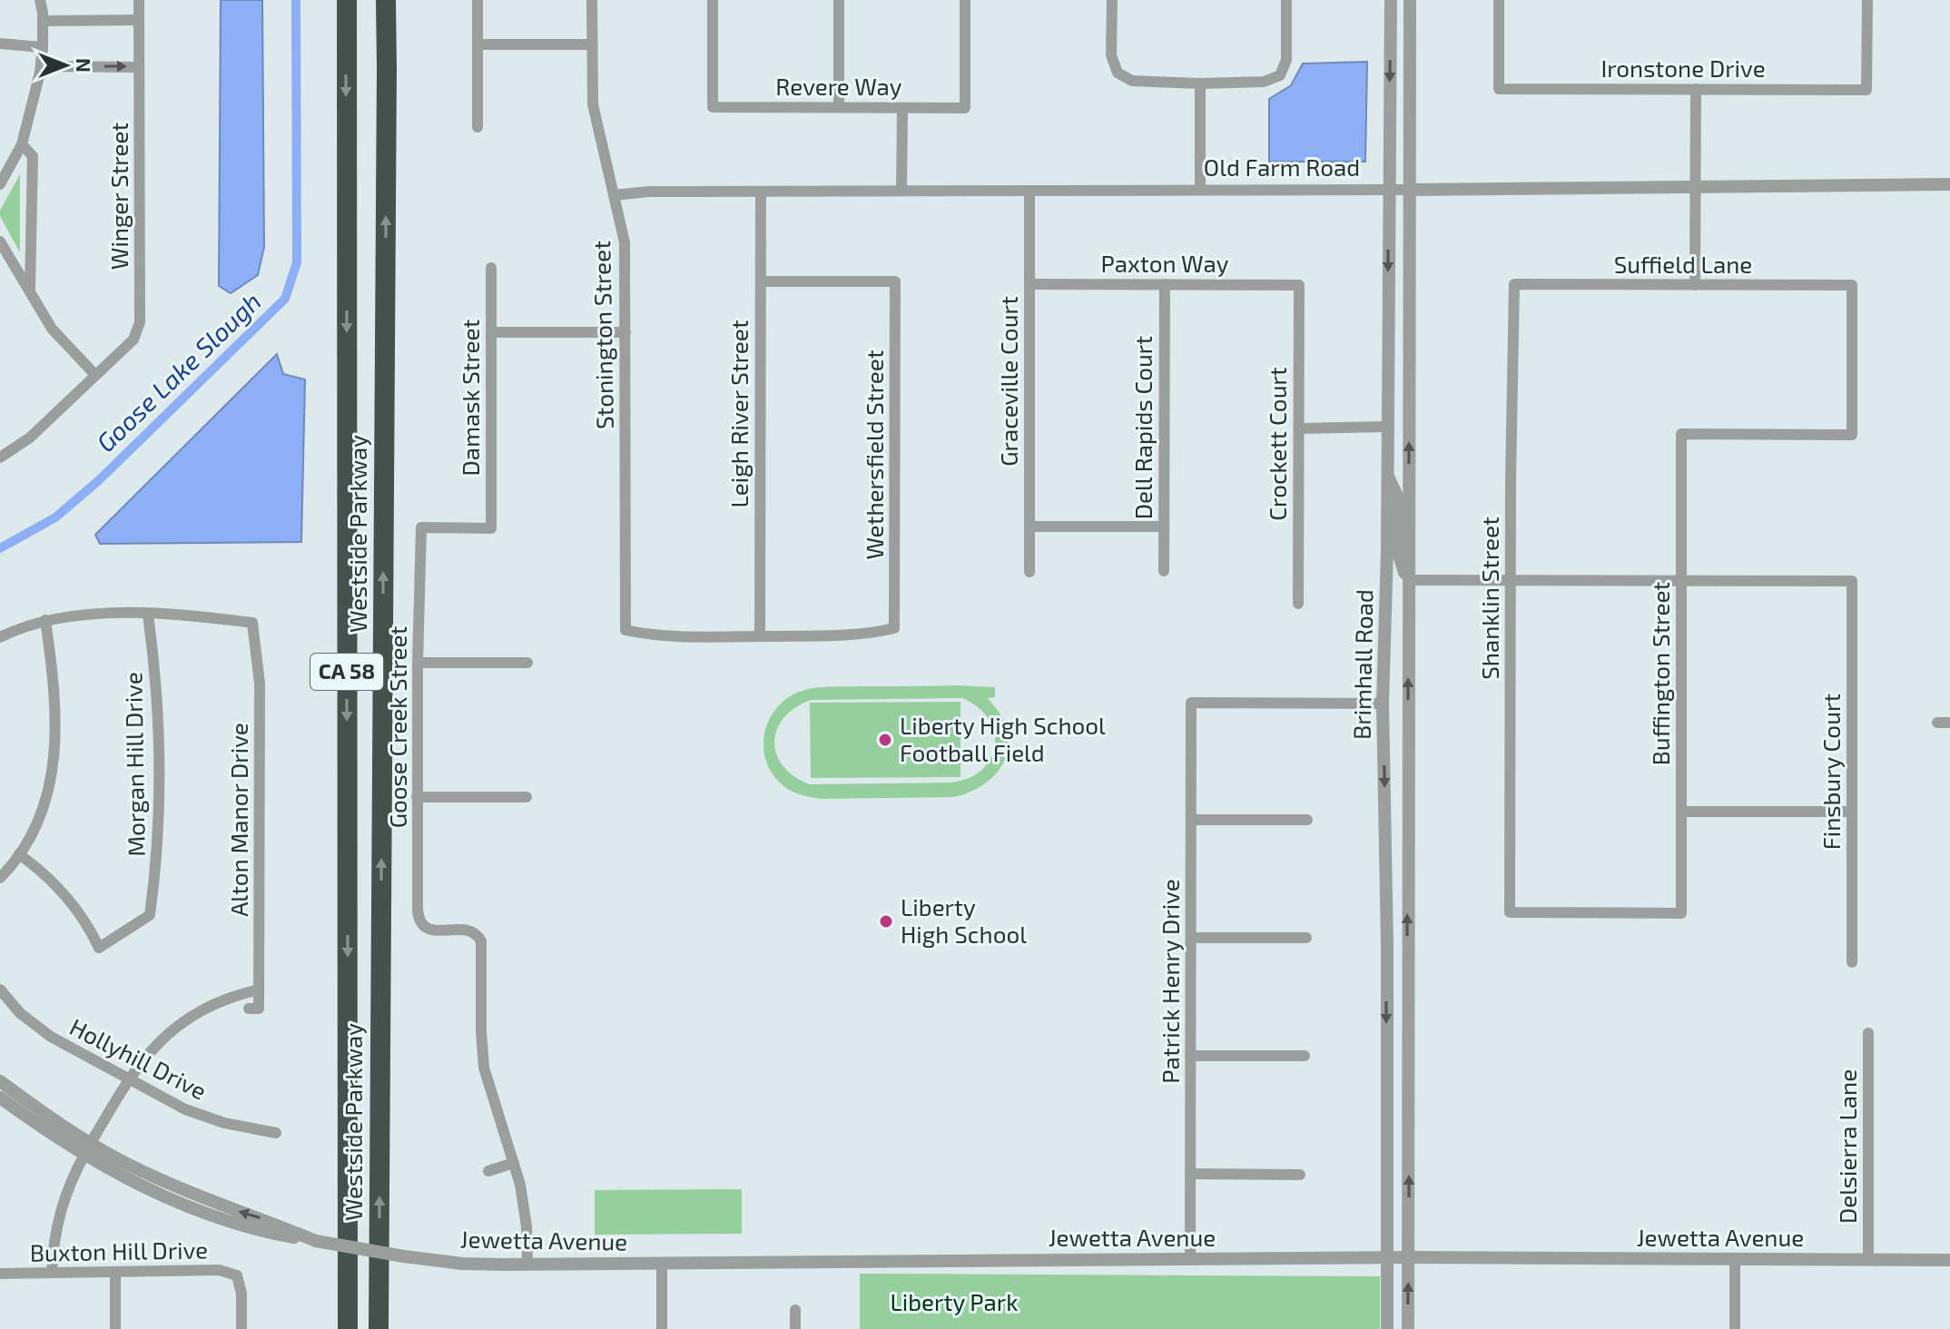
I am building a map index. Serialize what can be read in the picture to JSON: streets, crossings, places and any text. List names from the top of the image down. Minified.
{"streets":{"highway":["Westside Parkway","CA 58"],"street":["Ironstone Drive","Revere Way","Old Farm Road","Winger Street","Paxton Way","Suffield Lane","Stonington Street","Graceville Court","Damask Street","Leigh River Street","Dell Rapids Court","Crockett Court","Wethersfield Street","Shanklin Street","Brimhall Road","Buffington Street","Goose Creek Street","Morgan Hill Drive","Finsbury Court","Alton Manor Drive","Patrick Henry Drive","Hollyhill Drive","Delsierra Lane","Jewetta Avenue","Buxton Hill Drive"]},"crossings":[["Old Farm Road","Stonington Street"],["Old Farm Road","Graceville Court"],["Old Farm Road","Leigh River Street"],["Old Farm Road","Brimhall Road"],["Paxton Way","Graceville Court"],["Paxton Way","Dell Rapids Court"],["Paxton Way","Crockett Court"],["Suffield Lane","Shanklin Street"],["Suffield Lane","Buffington Street"],["Stonington Street","Leigh River Street"],["Stonington Street","Wethersfield Street"],["Damask Street","Goose Creek Street"],["Leigh River Street","Wethersfield Street"],["Shanklin Street","Buffington Street"],["Brimhall Road","Patrick Henry Drive"],["Brimhall Road","Jewetta Avenue"],["Buffington Street","Finsbury Court"],["Morgan Hill Drive","Alton Manor Drive"],["Patrick Henry Drive","Jewetta Avenue"],["Delsierra Lane","Jewetta Avenue"]],"water":["Goose Lake Slough"],"parks":["Liberty Park"],"places":["Liberty High School Football Field","Liberty High School"],"north":"right"}
